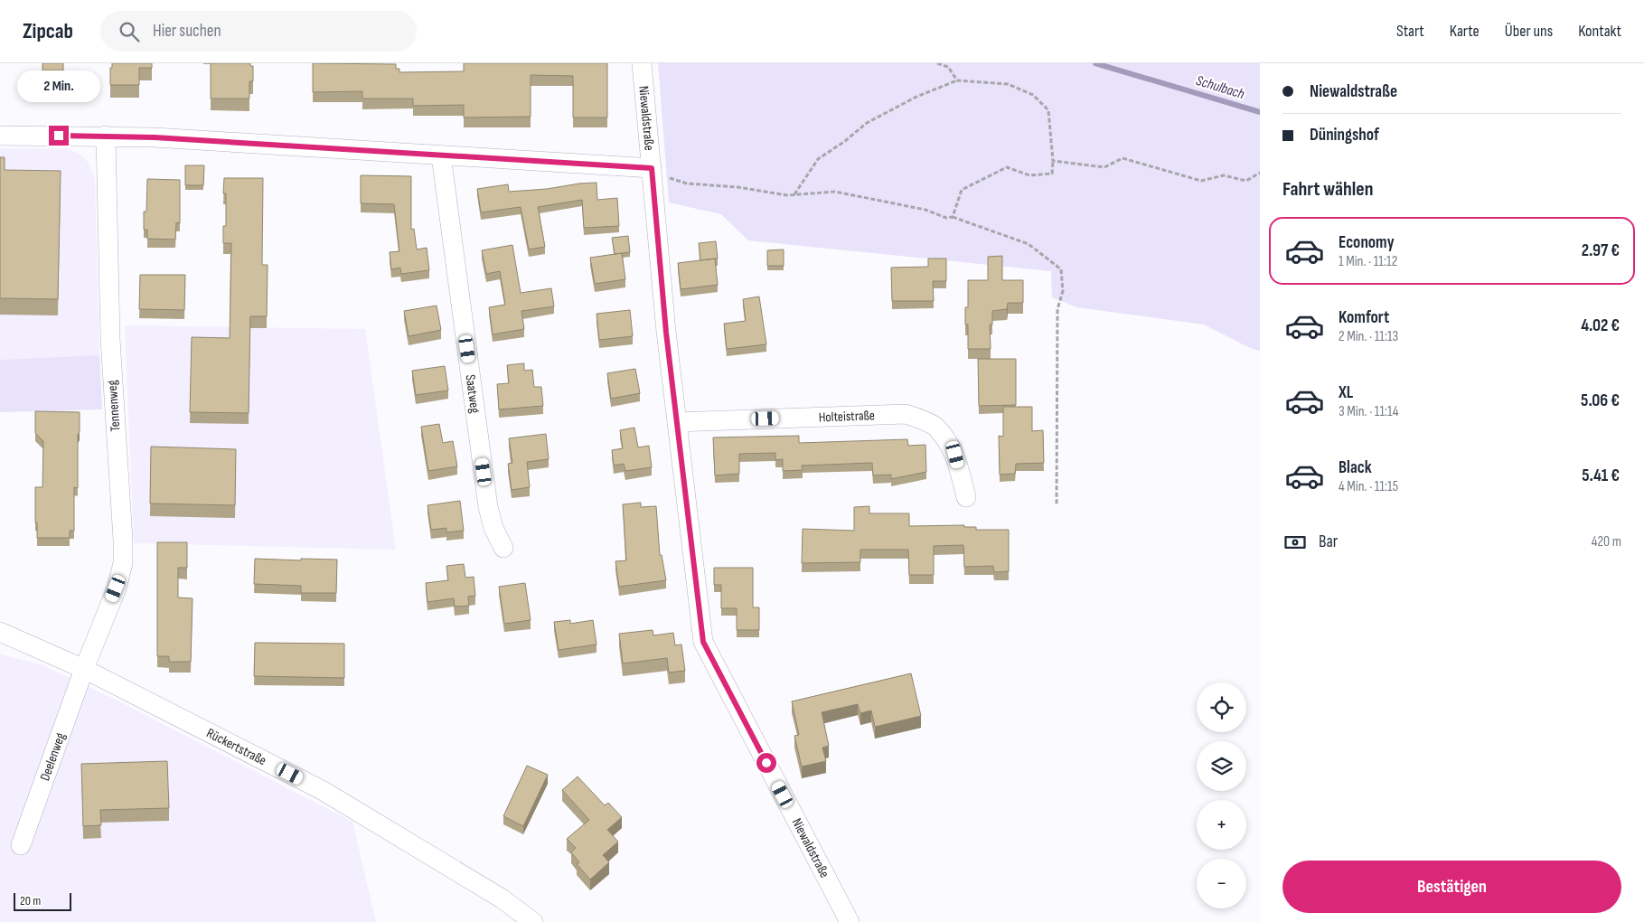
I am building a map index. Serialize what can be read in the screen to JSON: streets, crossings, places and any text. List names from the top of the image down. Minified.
{"streets":{"street":["Niewaldstraße","Saatweg","Tennenweg","Holteistraße","Rückertstraße","Deelenweg"]},"crossings":[["Niewaldstraße","Holteistraße"],["Tennenweg","Rückertstraße"],["Tennenweg","Deelenweg"],["Rückertstraße","Deelenweg"]],"water":["Schulbach"],"scale_bar":"20 m","page":{"header":"Zipcab","search":"Hier suchen","nav":["Start","Karte","Über uns","Kontakt"],"banner":["Niewaldstraße","Düningshof"],"bubble":"2 Min.","heading":"Fahrt wählen","list":[{"name":"Economy","note":"1 Min. · 11:12","value":"2.97 €"},{"name":"Komfort","note":"2 Min. · 11:13","value":"4.02 €"},{"name":"XL","note":"3 Min. · 11:14","value":"5.06 €"},{"name":"Black","note":"4 Min. · 11:15","value":"5.41 €"}],"pay":["Bar","420 m"],"map_buttons":["+","−"],"buttons":"Bestätigen","scale":"20 m"}}
